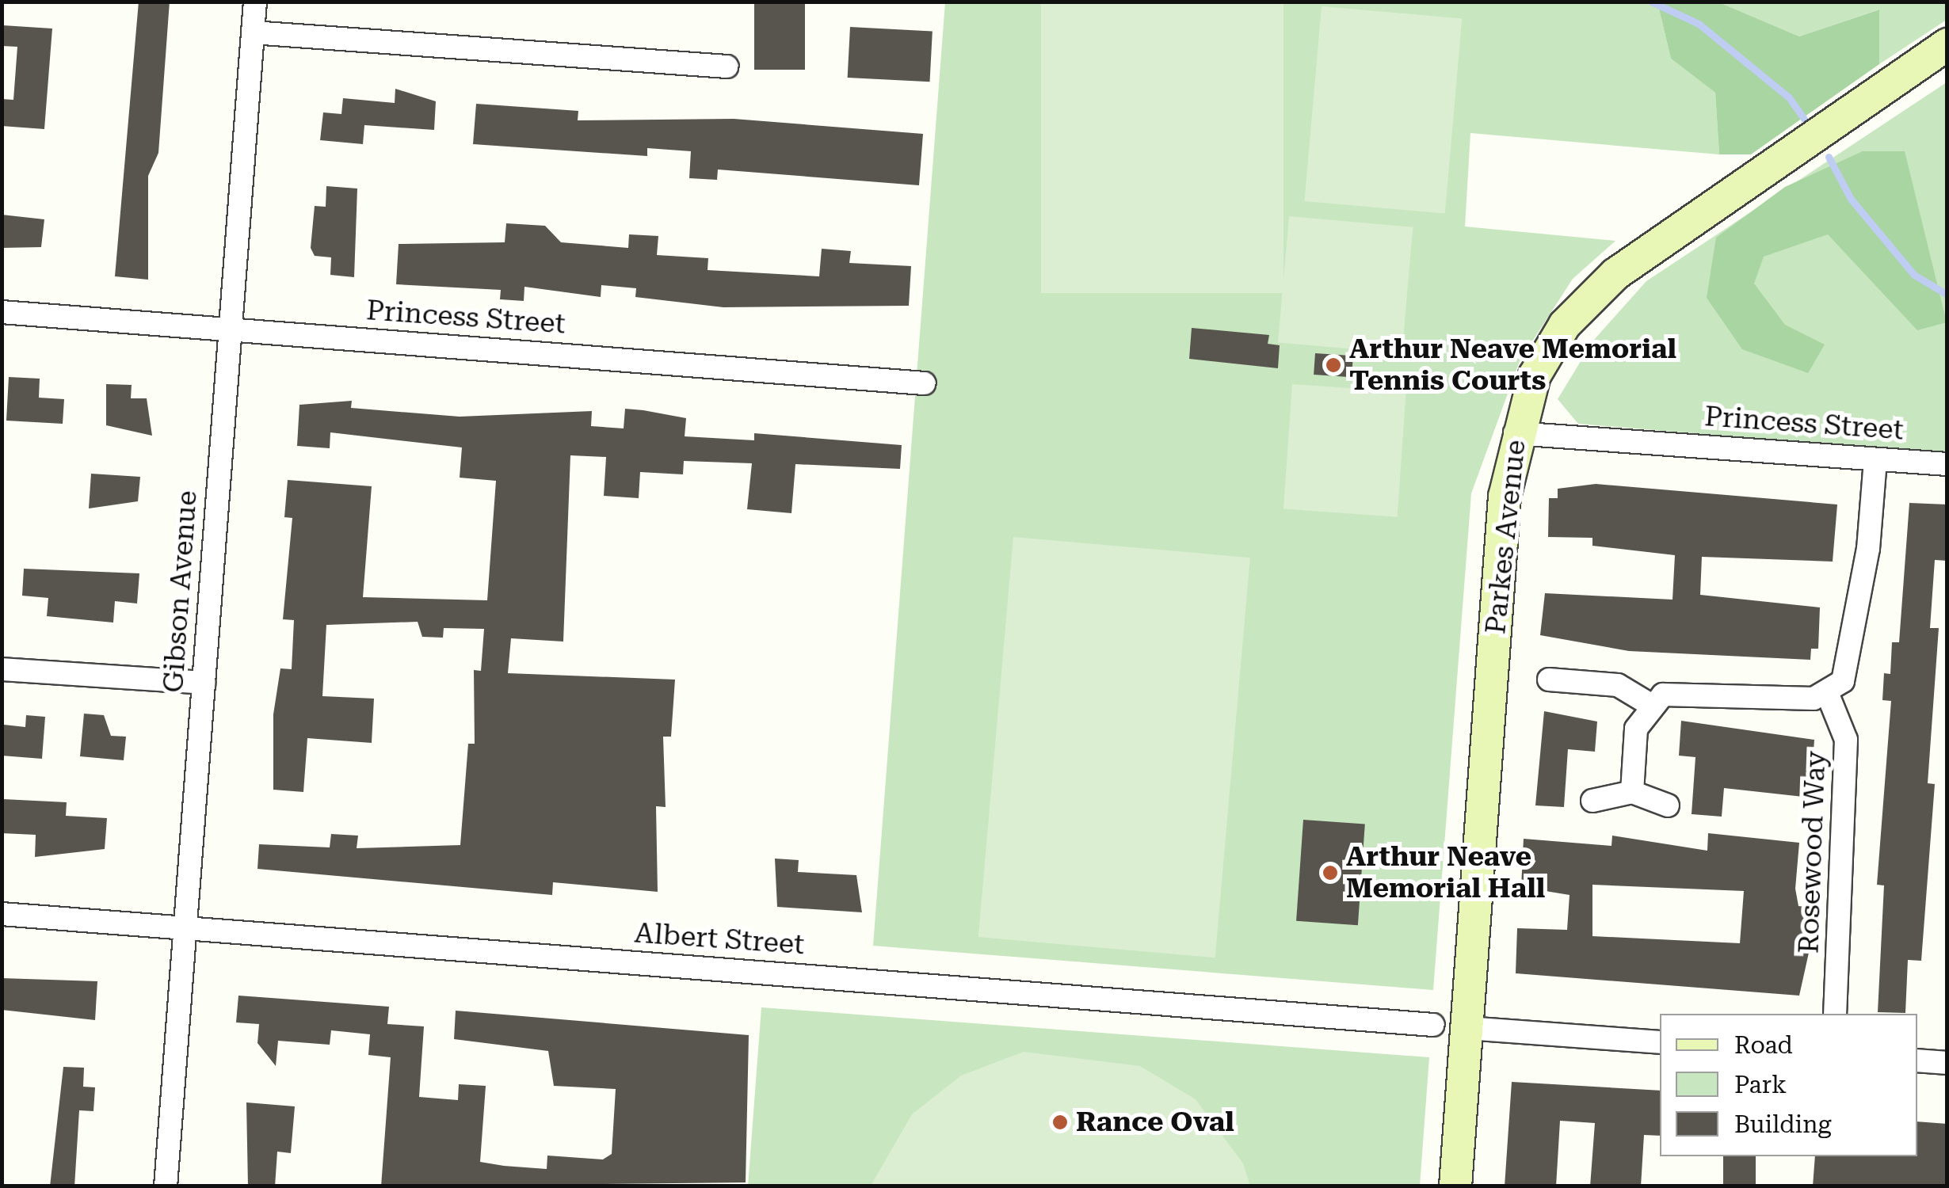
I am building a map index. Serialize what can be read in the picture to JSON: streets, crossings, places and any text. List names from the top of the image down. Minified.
{"streets":{"street":["Princess Street","Parkes Avenue","Gibson Avenue","Rosewood Way","Albert Street"]},"crossings":[["Princess Street","Parkes Avenue"],["Princess Street","Gibson Avenue"],["Gibson Avenue","Albert Street"]],"places":["Arthur Neave Memorial Tennis Courts","Arthur Neave Memorial Hall","Rance Oval"],"legend":["Road","Park","Building"]}
